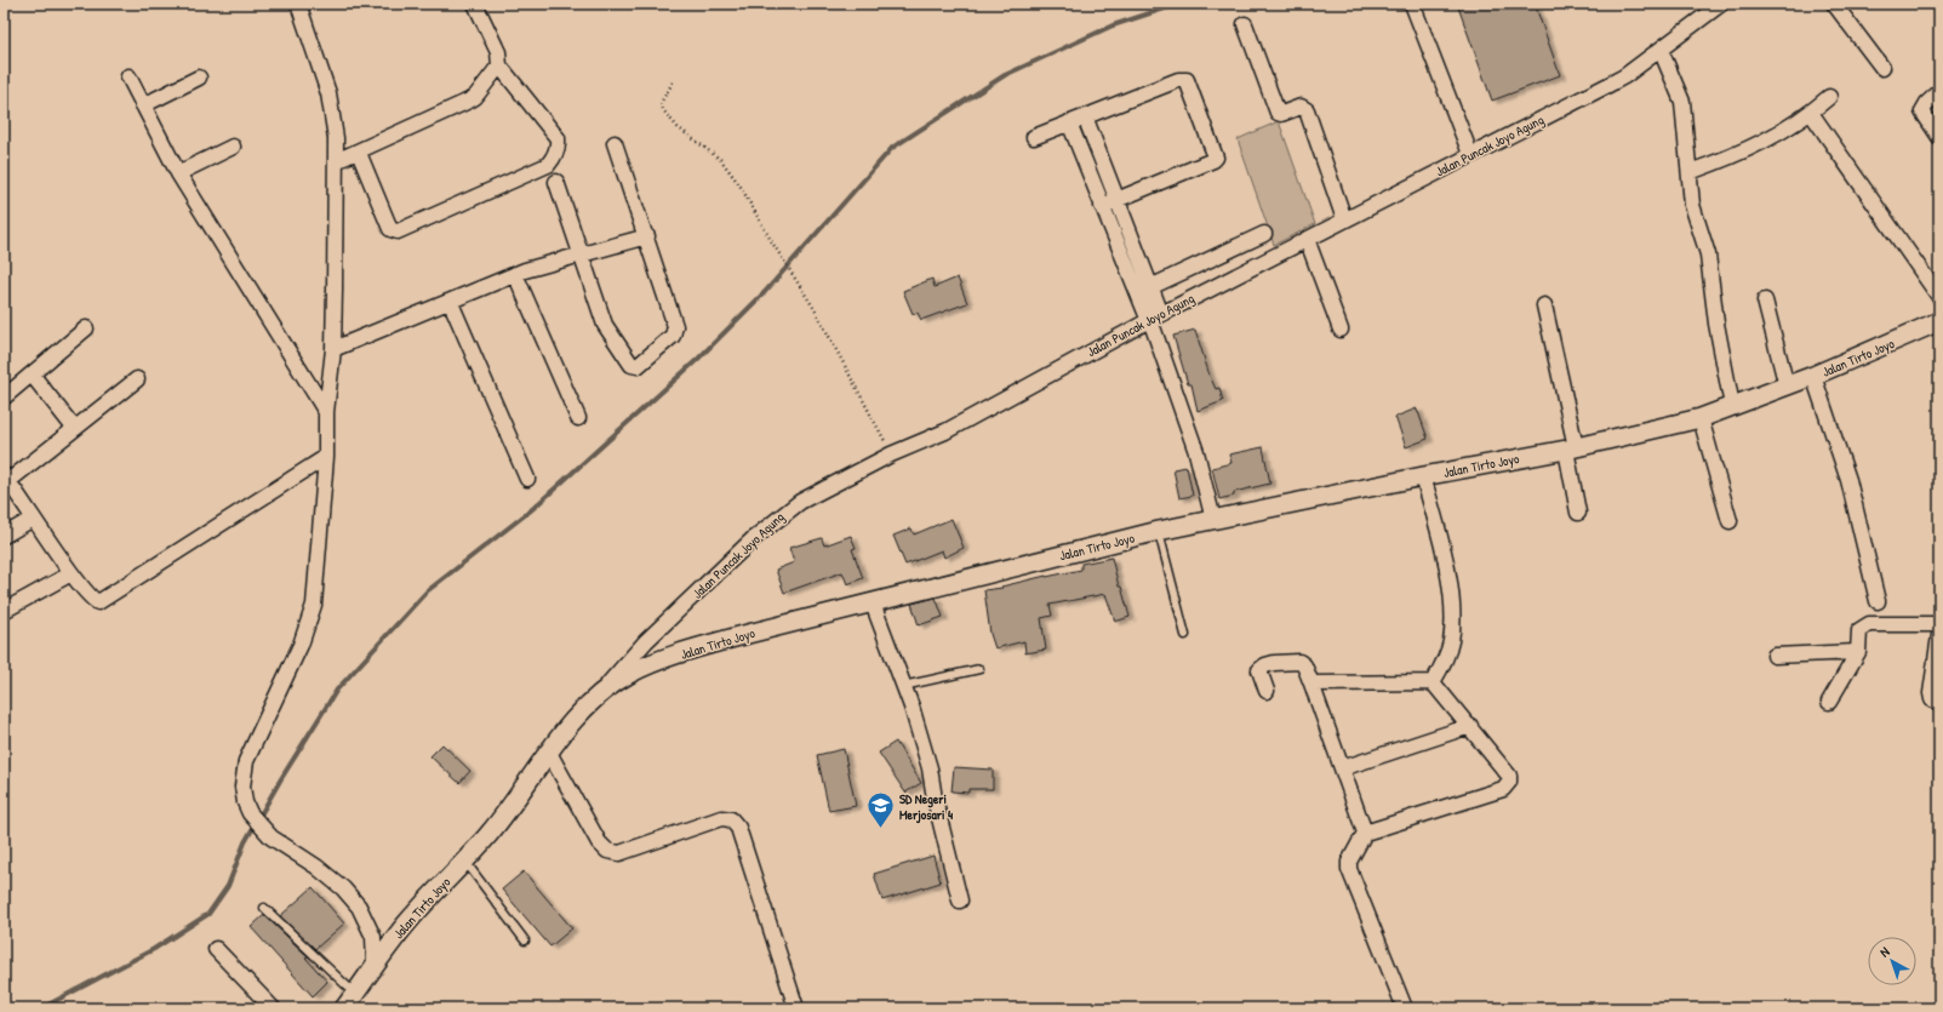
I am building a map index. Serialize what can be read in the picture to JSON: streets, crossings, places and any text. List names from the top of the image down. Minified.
{"streets":{"street":["Jalan Puncak Joyo Agung","Jalan Tirto Joyo"]},"crossings":[["Jalan Puncak Joyo Agung","Jalan Tirto Joyo"]],"places":{"school or university":["SD Negeri Merjosari 4"]},"north":"top left"}
